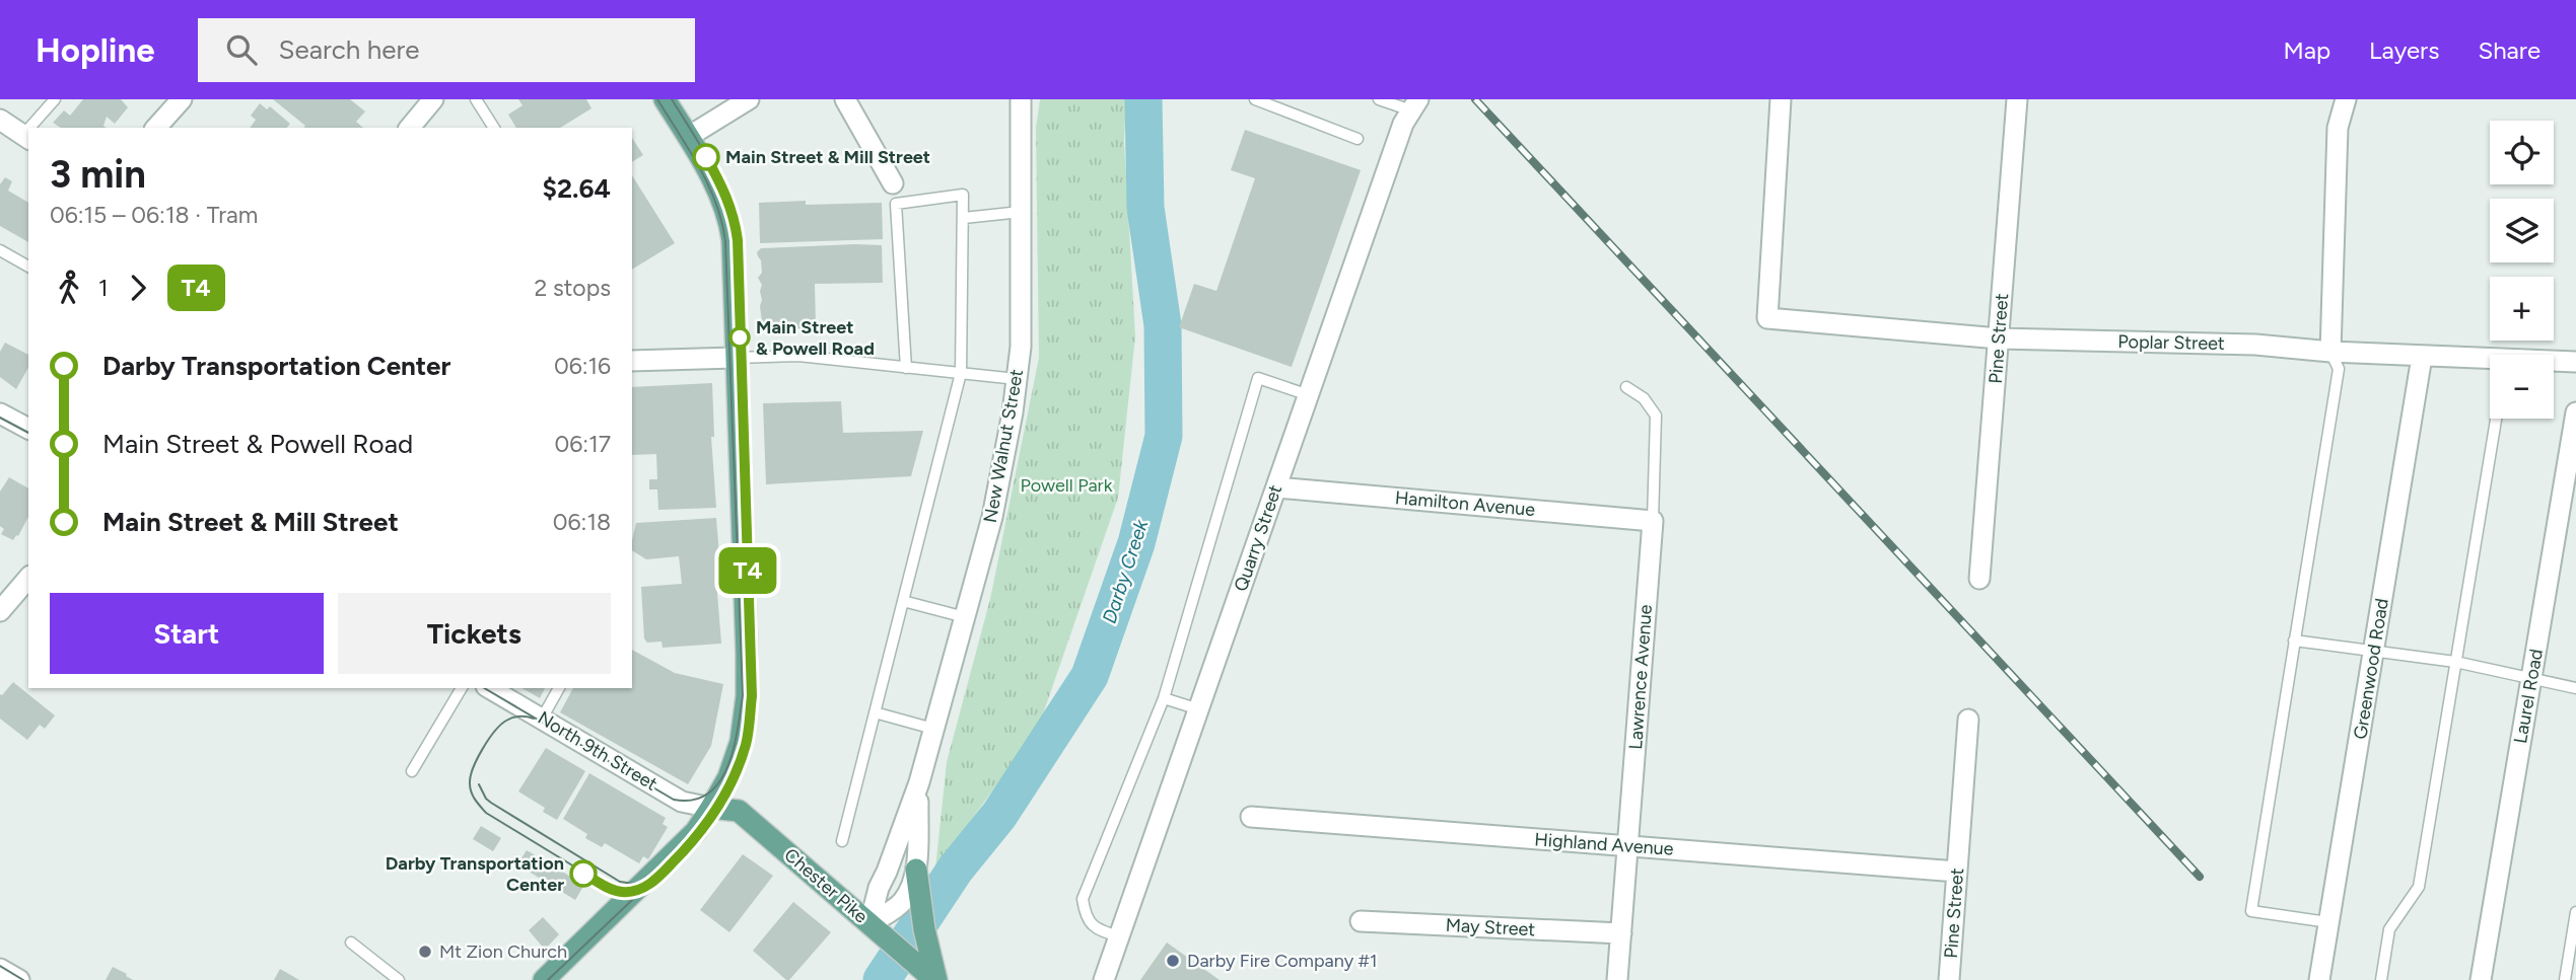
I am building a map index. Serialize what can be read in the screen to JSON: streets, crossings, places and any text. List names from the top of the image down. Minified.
{"streets":{"main road":["Chester Pike"],"street":["Pine Street","Poplar Street","New Walnut Street","Hamilton Avenue","Quarry Street","Greenwood Road","Lawrence Avenue","Laurel Road","North 9th Street","Highland Avenue","May Street"]},"crossings":[["Pine Street","Poplar Street"],["Pine Street","Highland Avenue"],["Poplar Street","Greenwood Road"],["New Walnut Street","Chester Pike"],["Hamilton Avenue","Quarry Street"],["Hamilton Avenue","Lawrence Avenue"],["Lawrence Avenue","Highland Avenue"],["Lawrence Avenue","May Street"],["North 9th Street","Chester Pike"]],"water":["Darby Creek"],"parks":["Powell Park"],"places":["Main Street & Mill Street","Main Street & Powell Road","Darby Transportation Center","Mt Zion Church","Darby Fire Company #1"],"lines":["tram line T4"],"page":{"header":"Hopline","search":"Search here","nav":["Map","Layers","Share"],"on_map":"T4","map_buttons":["+","−"],"heading":["3 min","06:15 – 06:18 · Tram","$2.64"],"legs":["1","T4","2 stops"],"list":[{"name":"Darby Transportation Center","value":"06:16"},{"name":"Main Street & Powell Road","value":"06:17"},{"name":"Main Street & Mill Street","value":"06:18"}],"buttons":["Start","Tickets"]}}
